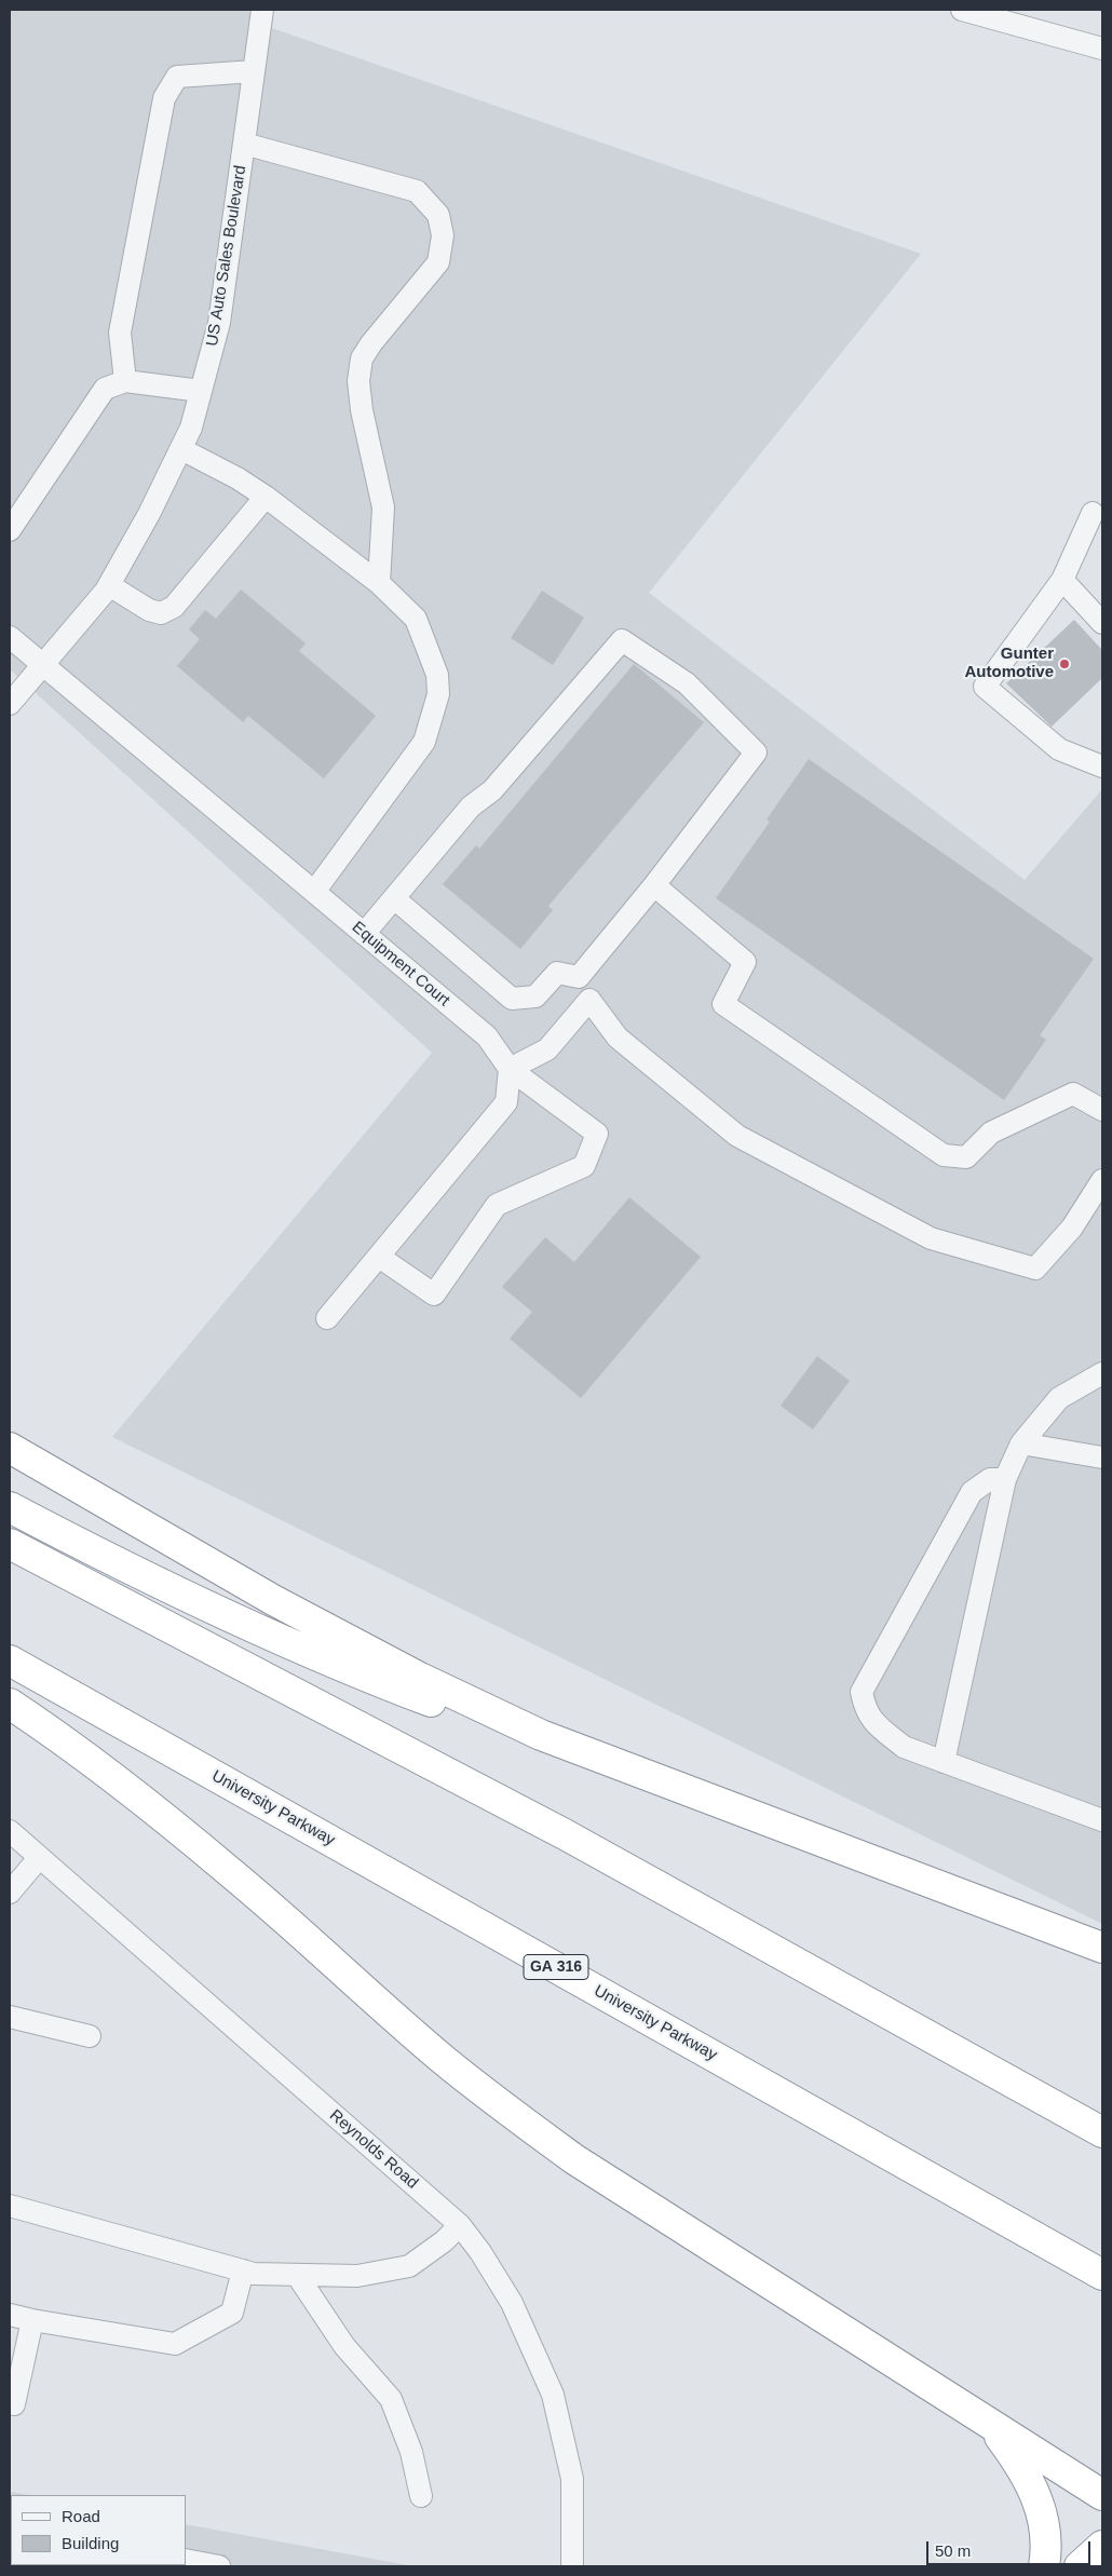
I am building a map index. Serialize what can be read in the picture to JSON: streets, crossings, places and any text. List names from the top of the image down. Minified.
{"streets":{"highway":["University Parkway","GA 316"],"street":["US Auto Sales Boulevard","Equipment Court","Reynolds Road"]},"crossings":[["US Auto Sales Boulevard","Equipment Court"]],"places":["Gunter Automotive"],"legend":["Road","Building"],"scale_bar":"50 m"}
